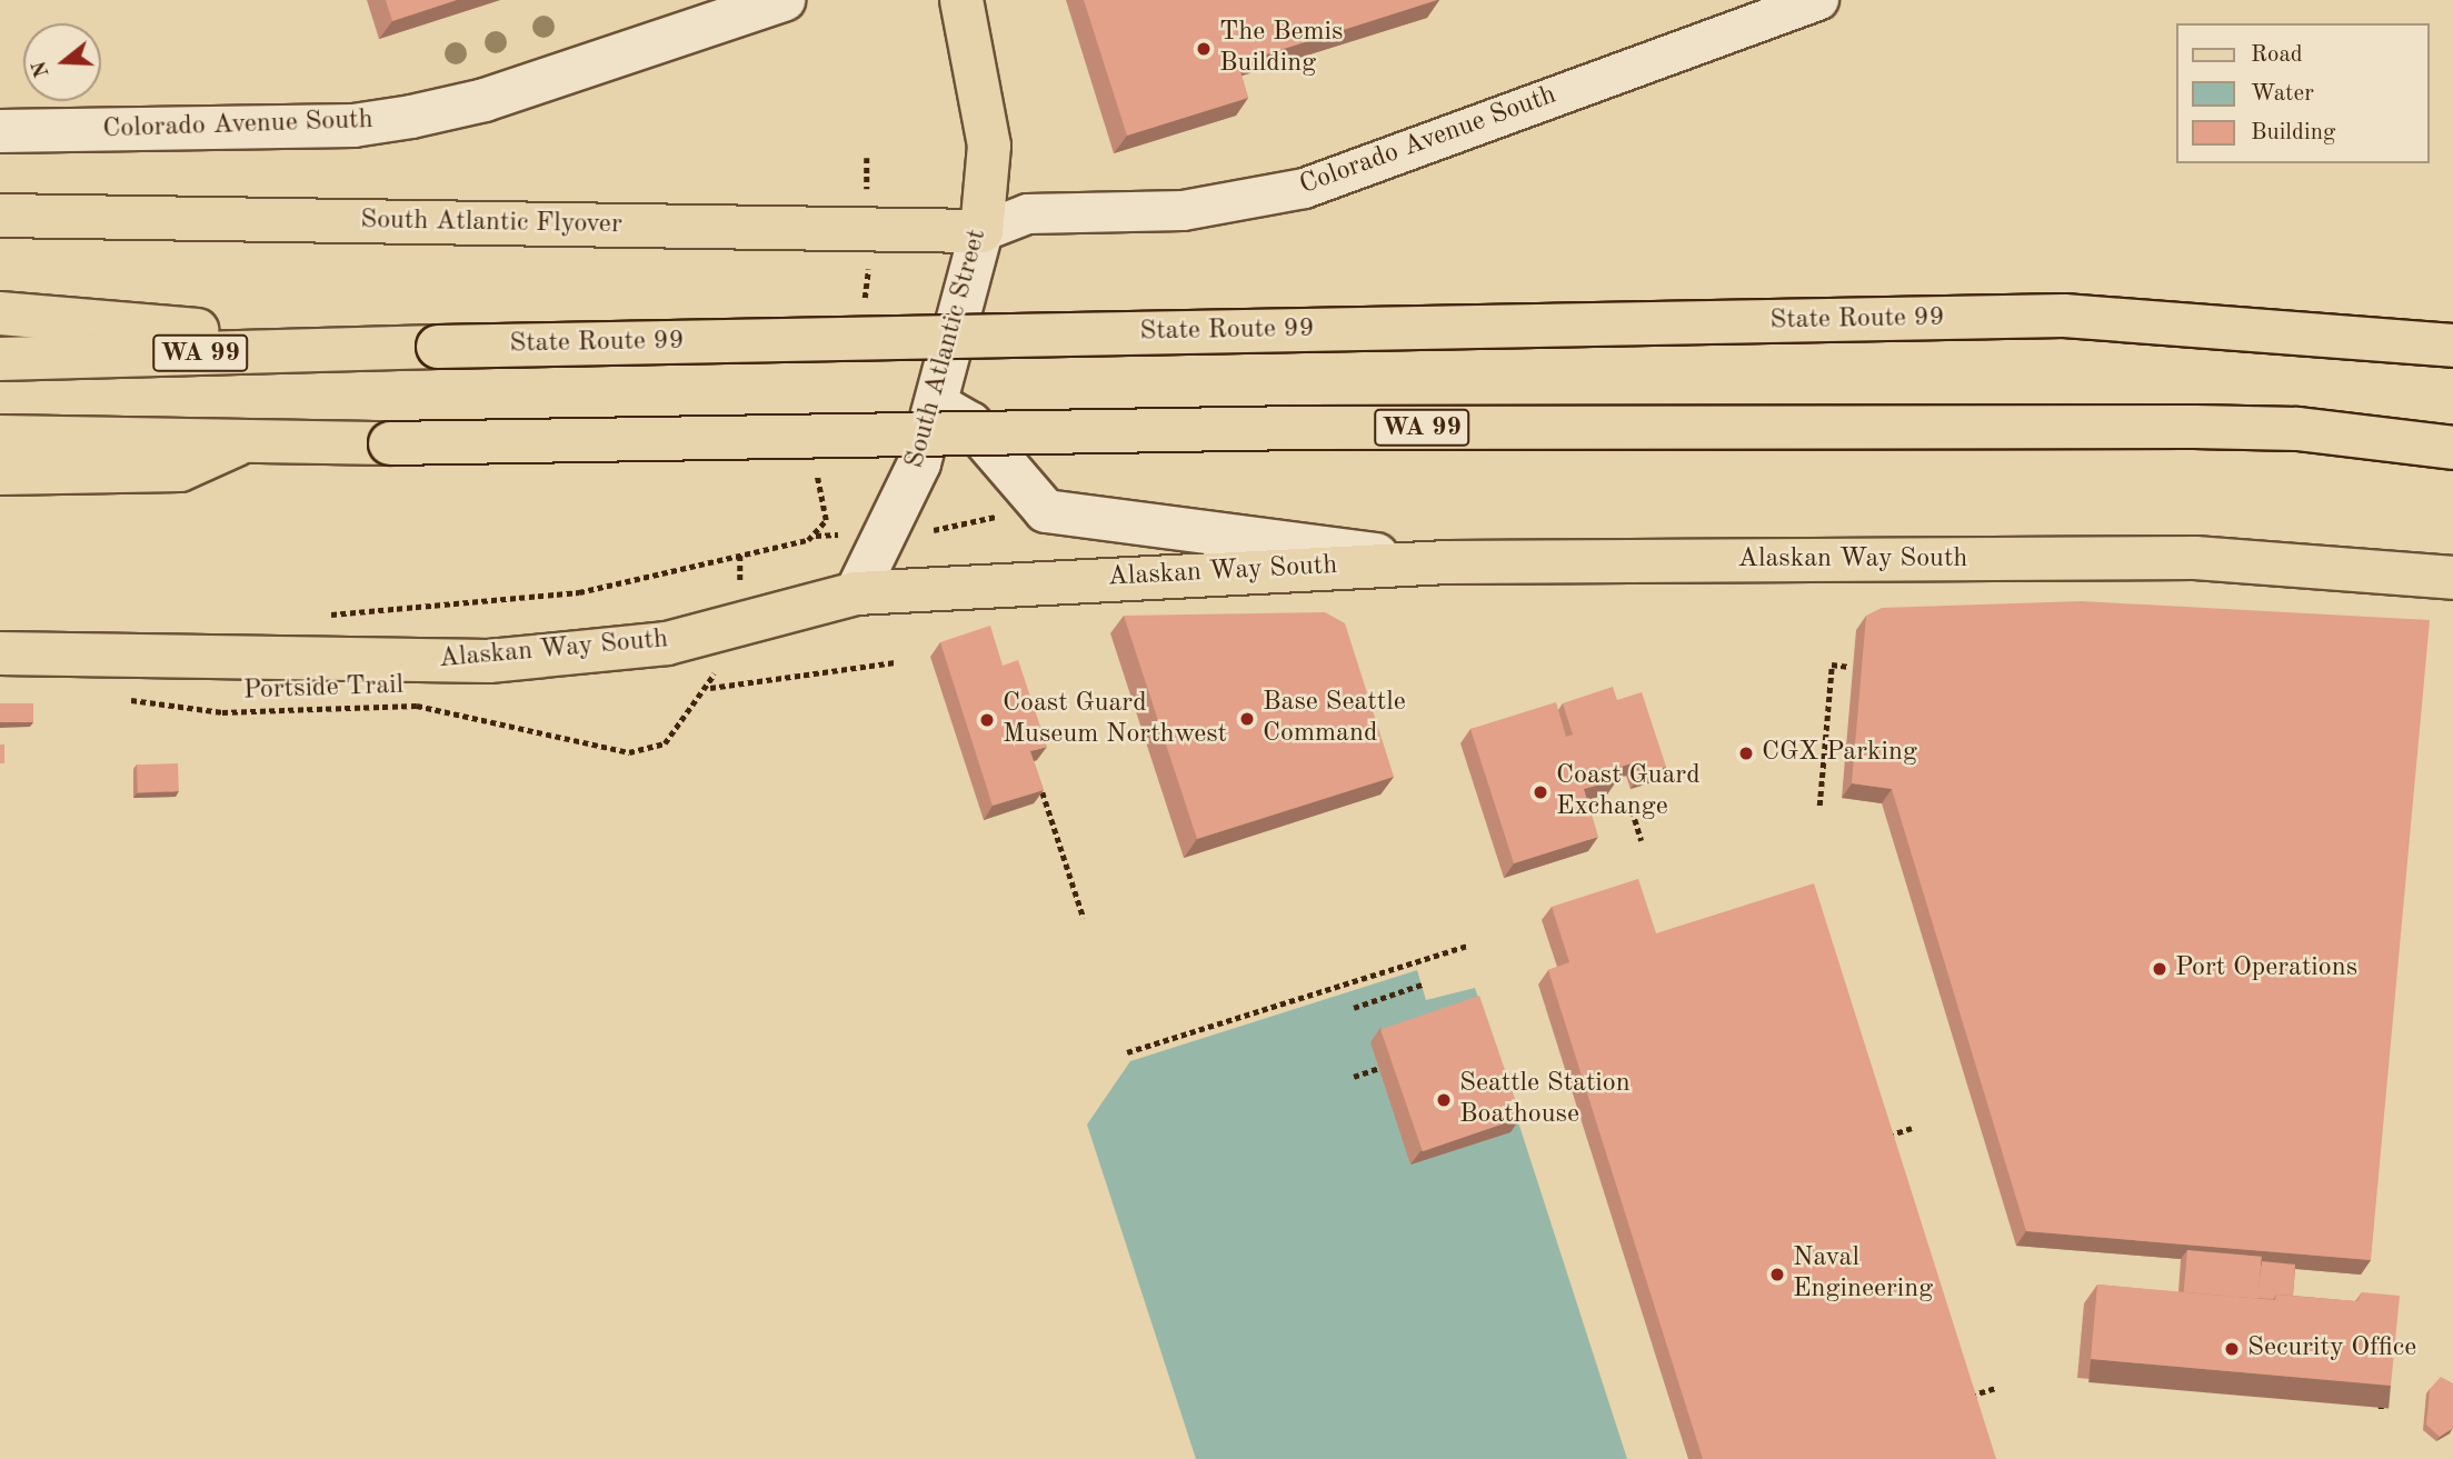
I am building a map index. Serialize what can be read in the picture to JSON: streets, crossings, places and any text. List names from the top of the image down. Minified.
{"streets":{"main road":["Colorado Avenue South","South Atlantic Flyover","State Route 99","South Atlantic Street","WA 99","Alaskan Way South"],"path":["Portside Trail"]},"crossings":[["Colorado Avenue South","South Atlantic Flyover"],["Colorado Avenue South","South Atlantic Street"],["South Atlantic Flyover","South Atlantic Street"],["South Atlantic Street","Alaskan Way South"]],"places":["The Bemis Building","Base Seattle Command","Coast Guard Museum Northwest","CGX Parking","Coast Guard Exchange","Port Operations","Seattle Station Boathouse","Naval Engineering","Security Office"],"legend":["Road","Water","Building"],"north":"left"}
